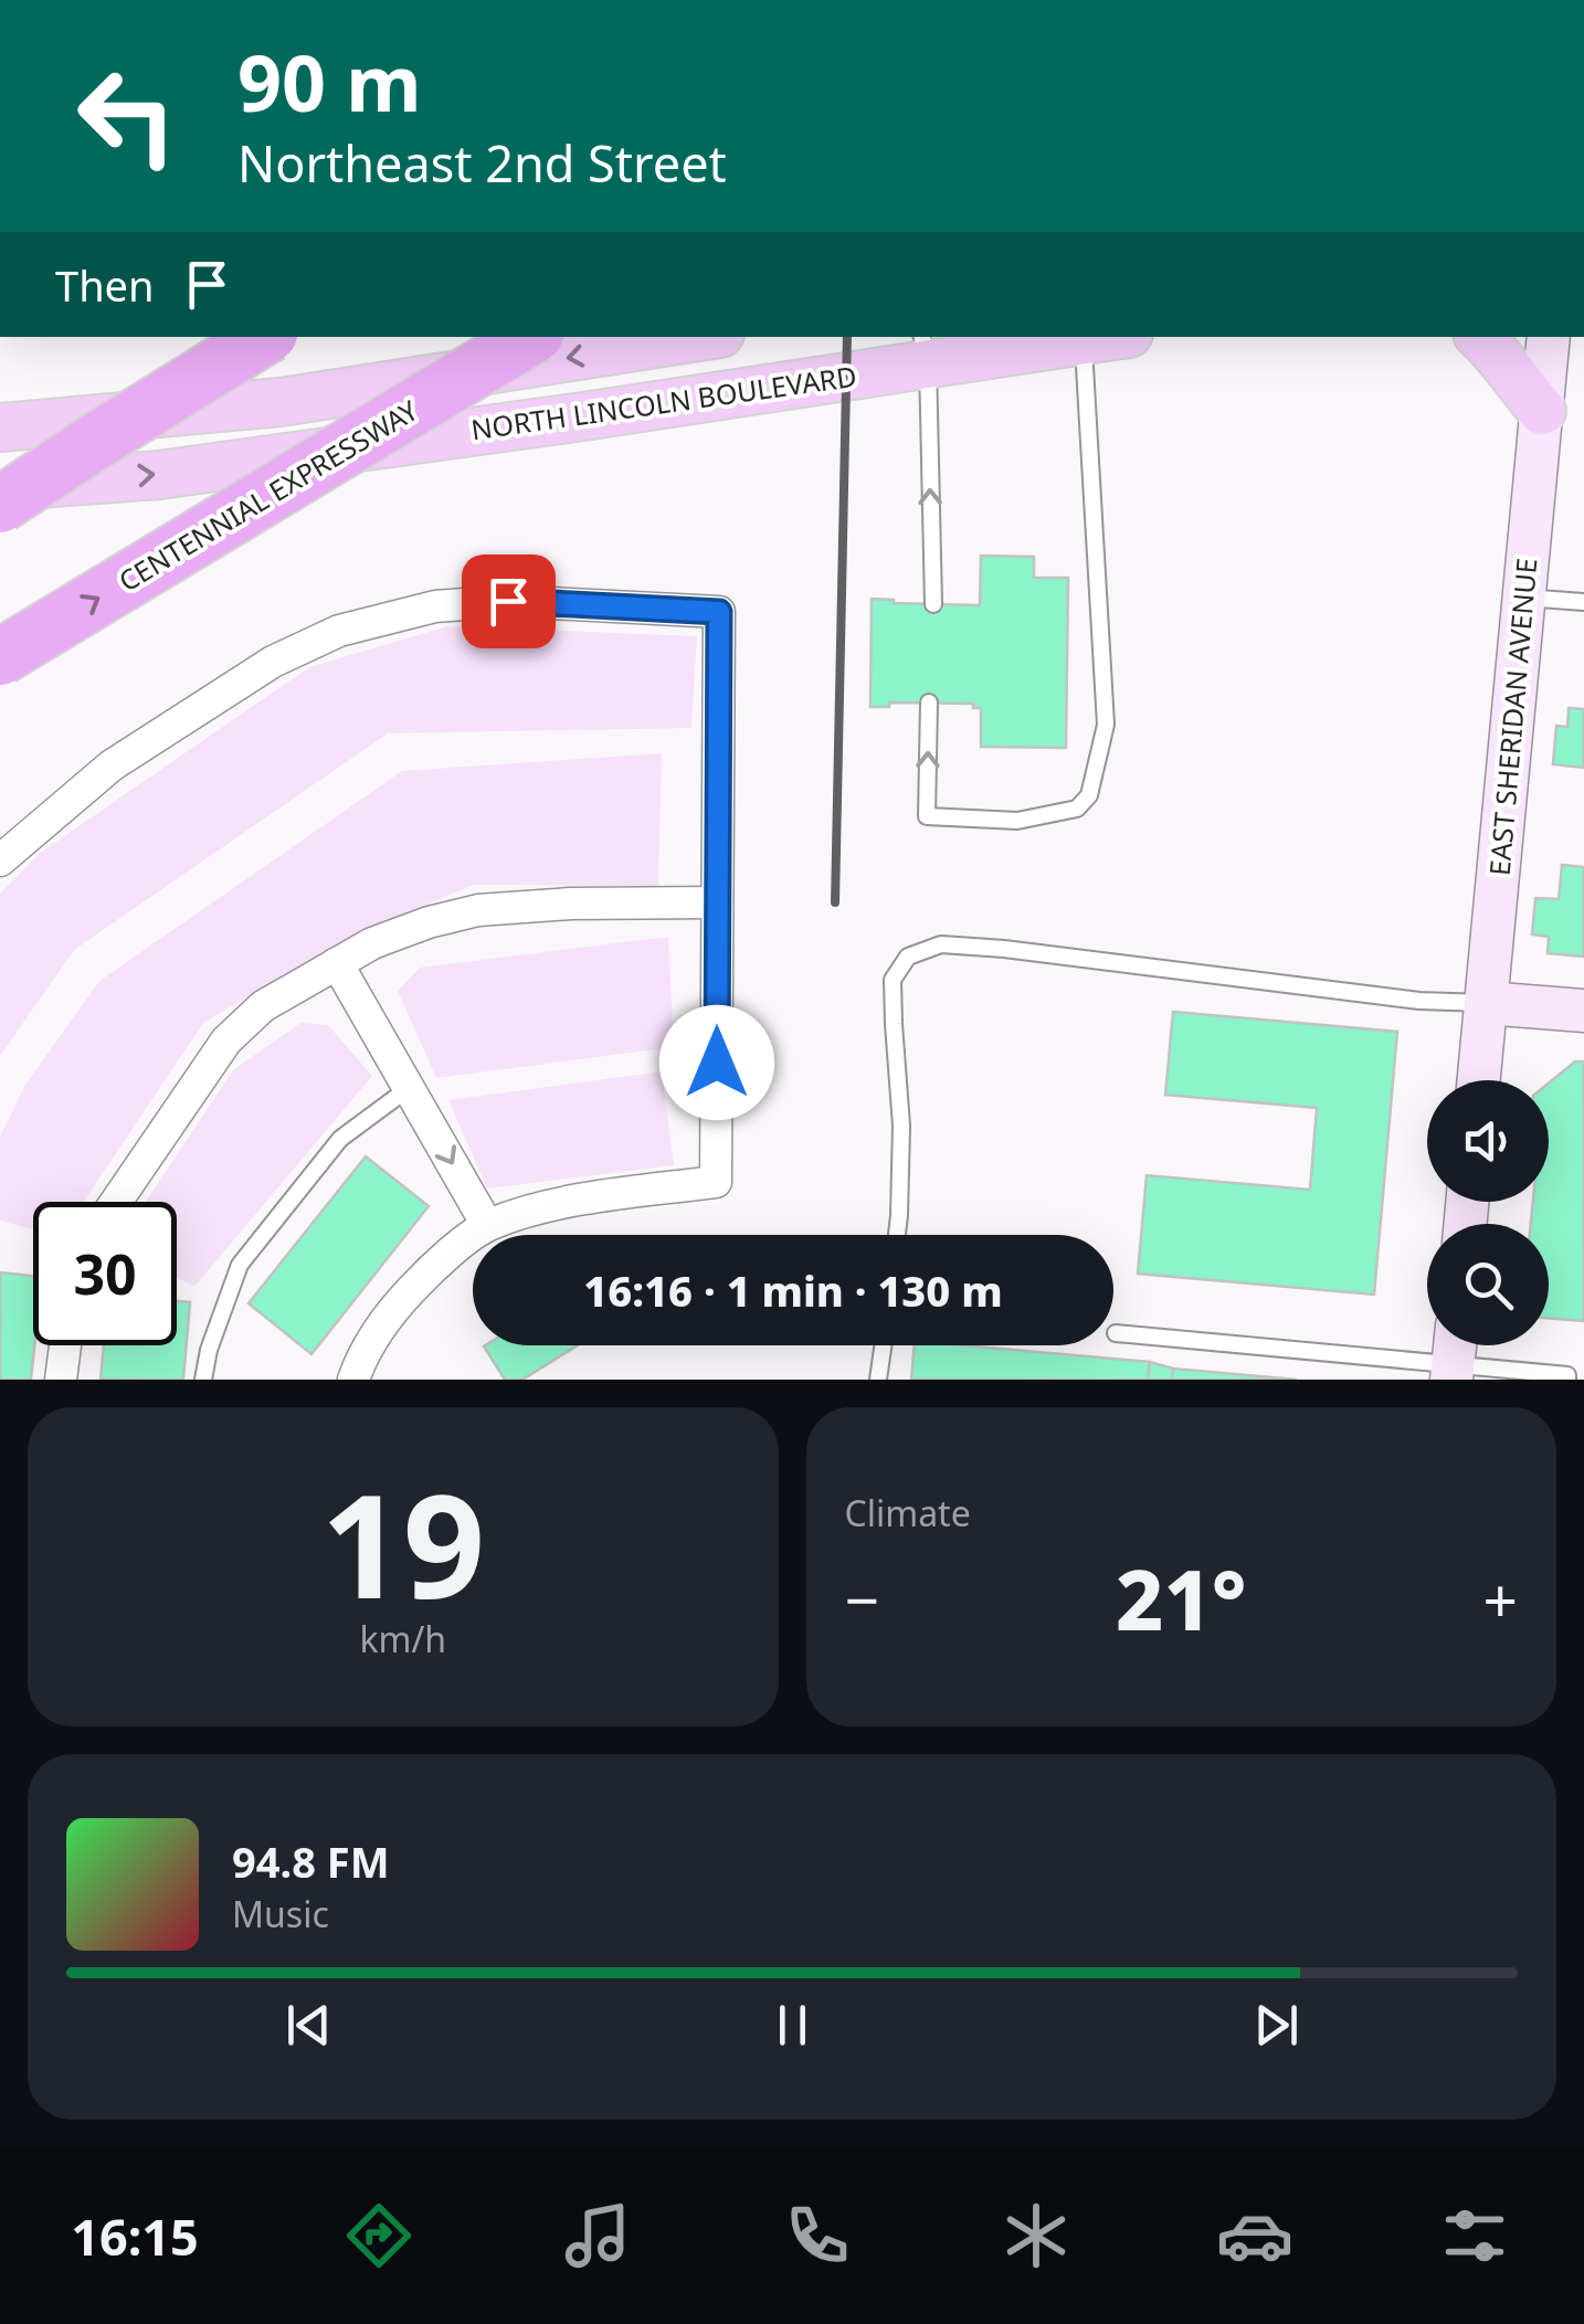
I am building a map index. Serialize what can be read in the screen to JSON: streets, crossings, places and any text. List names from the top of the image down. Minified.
{"streets":{"highway":["CENTENNIAL EXPRESSWAY"],"main road":["NORTH LINCOLN BOULEVARD"],"street":["EAST SHERIDAN AVENUE"]},"page":{"turn":["90 m","Northeast 2nd Street"],"then":"Then","limit":"30","trip":"16:16 · 1 min · 130 m","tile":[["19","km/h"],"Climate"],"heat":["−","21°","+"],"song":["94.8 FM","Music"],"tabs":"16:15"}}
